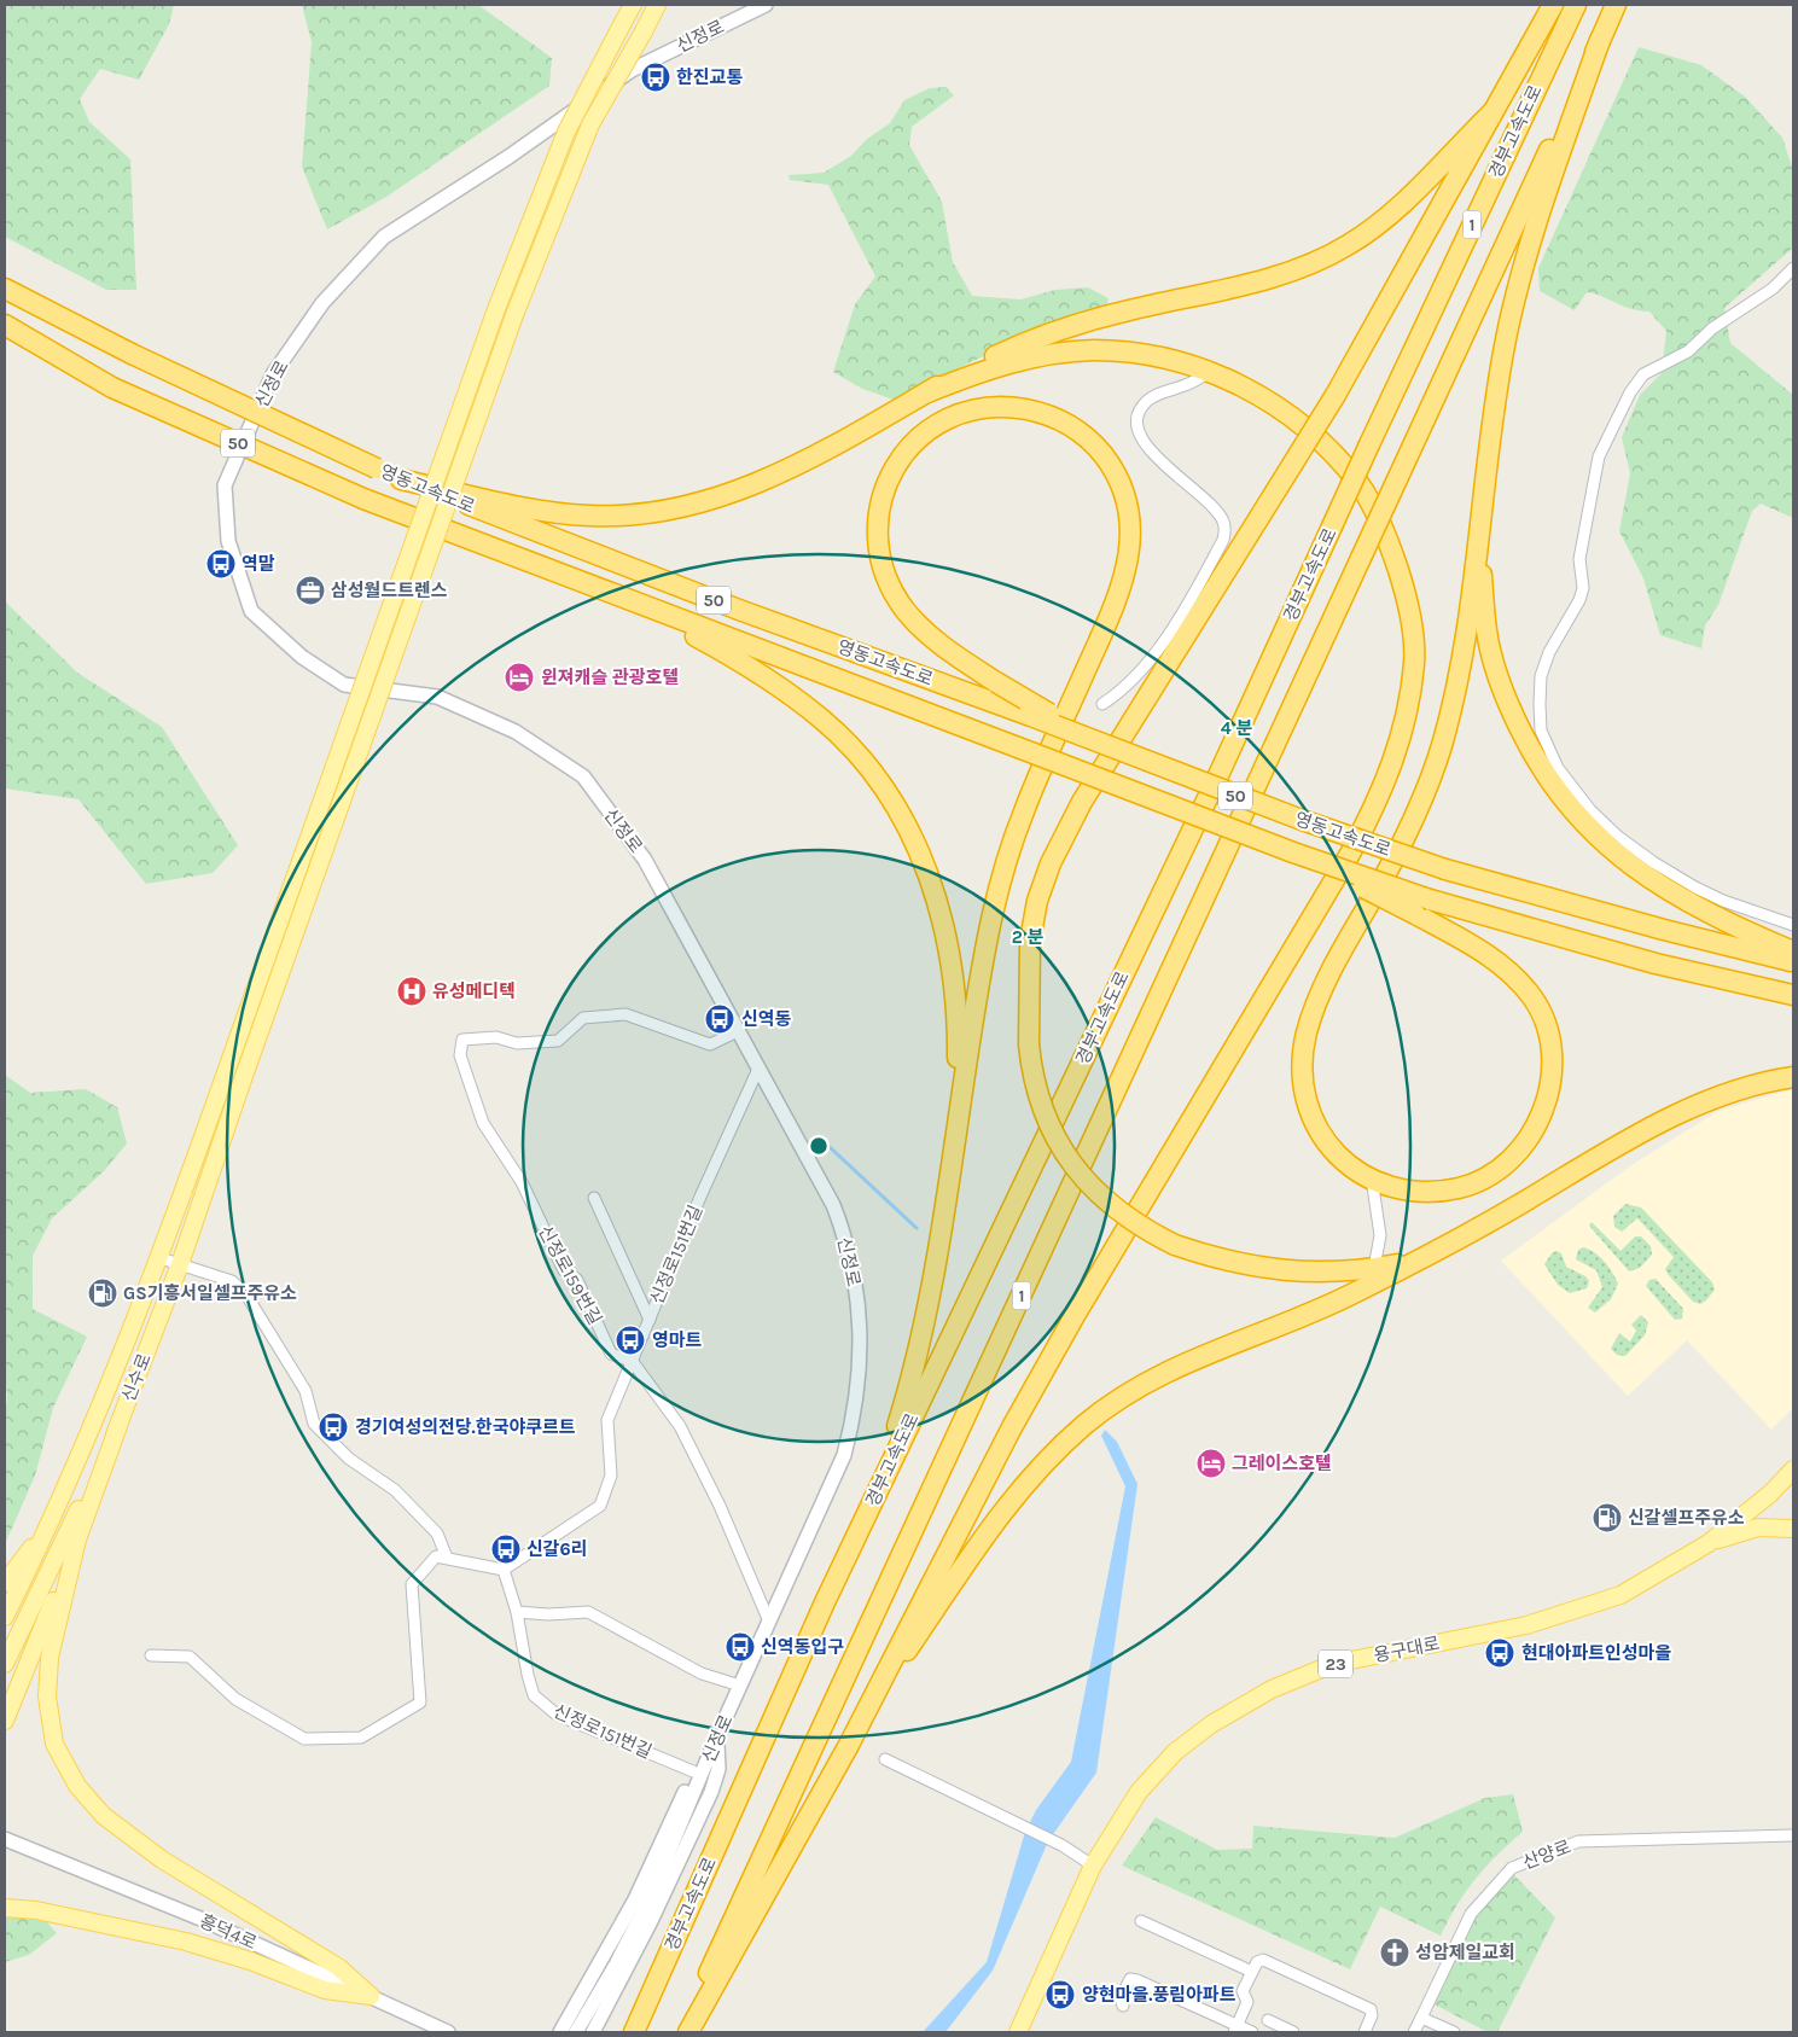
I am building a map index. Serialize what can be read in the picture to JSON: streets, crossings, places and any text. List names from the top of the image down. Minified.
{"streets":{"highway":["경부고속도로","1","50","영동고속도로"],"main road":["신수로","용구대로","23"],"street":["신정로","신정로151번길","신정로159번길","산양로","흥덕4로"]},"crossings":[["신정로","신정로151번길"],["신정로","신정로159번길"],["신정로151번길","신정로159번길"]],"places":{"bus stop":["한진교통","역말","신역동","영마트","경기여성의전당.한국야쿠르트","신갈6리","신역동입구","현대아파트인성마을","양현마을.풍림아파트"],"office":["삼성월드트렌스"],"hotel":["윈져캐슬 관광호텔","그레이스호텔"],"hospital":["유성메디텍"],"fuel station":["GS기흥서일셀프주유소","신갈셀프주유소"],"church":["성암제일교회"]},"rings":["4 분","2 분"]}
